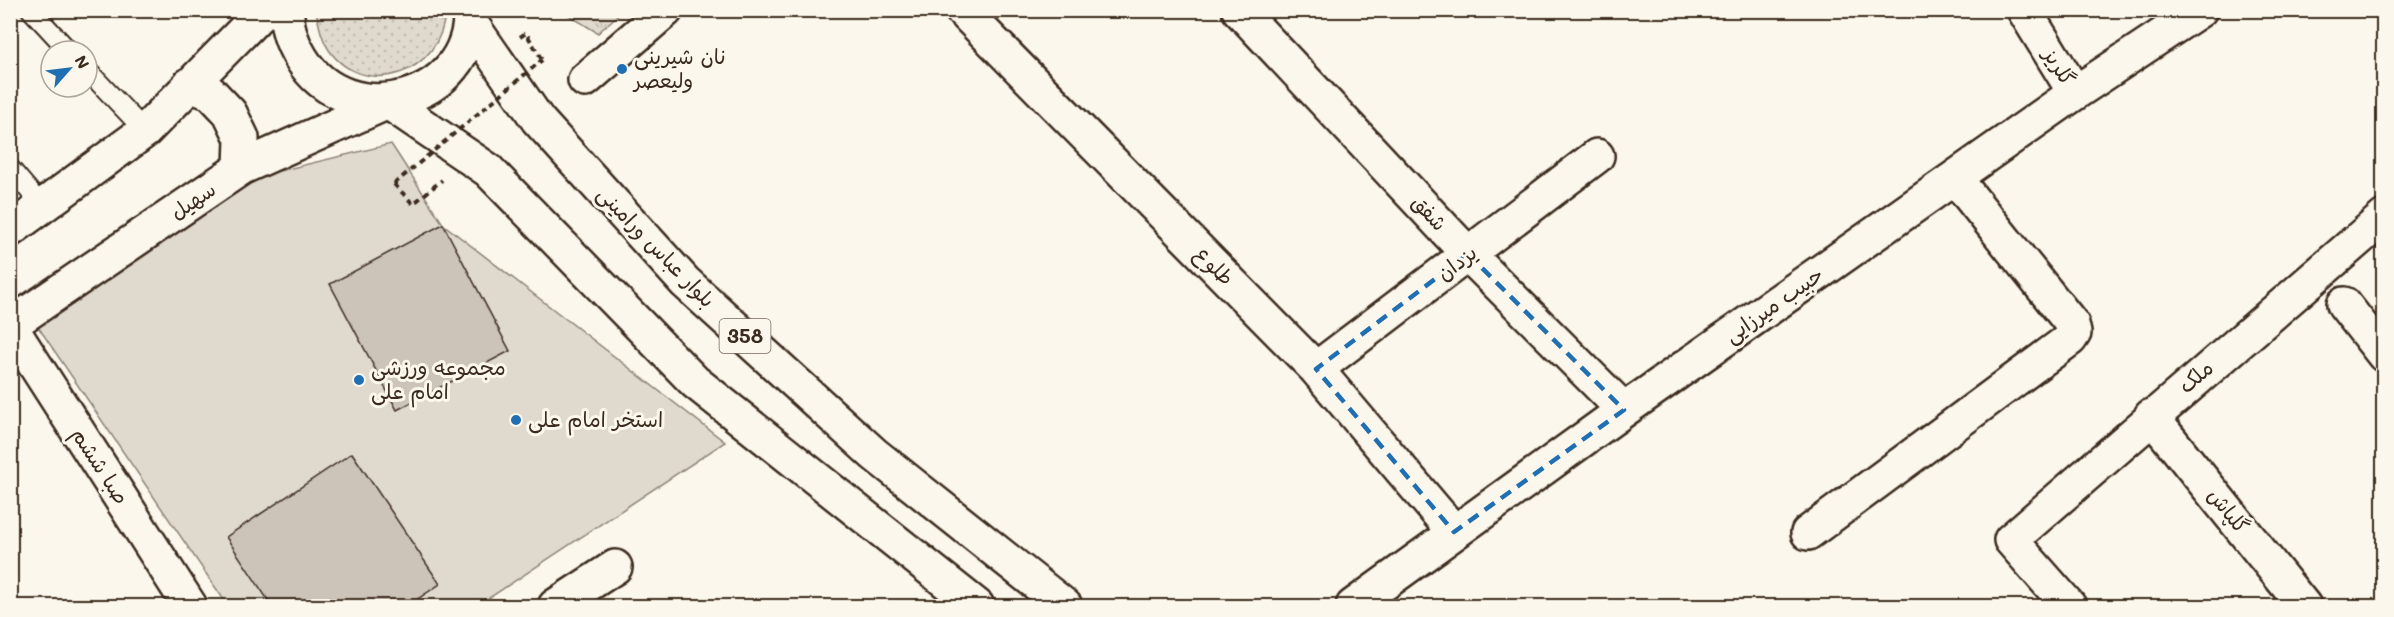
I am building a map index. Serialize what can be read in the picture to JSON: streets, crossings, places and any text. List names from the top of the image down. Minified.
{"streets":{"street":["گلریز","سهیل","شفق","بلوار عباس ورامینی","یزدان","طلوع","حبیب میرزایی","358","ملک","صبا ششم","گلپاش"]},"crossings":[["گلریز","حبیب میرزایی"],["سهیل","صبا ششم"],["شفق","یزدان"],["شفق","حبیب میرزایی"],["یزدان","طلوع"],["طلوع","حبیب میرزایی"],["ملک","گلپاش"]],"places":["نان شیرینی ولیعصر","مجموعه ورزشی امام علی","استخر امام علی"],"north":"top right"}
